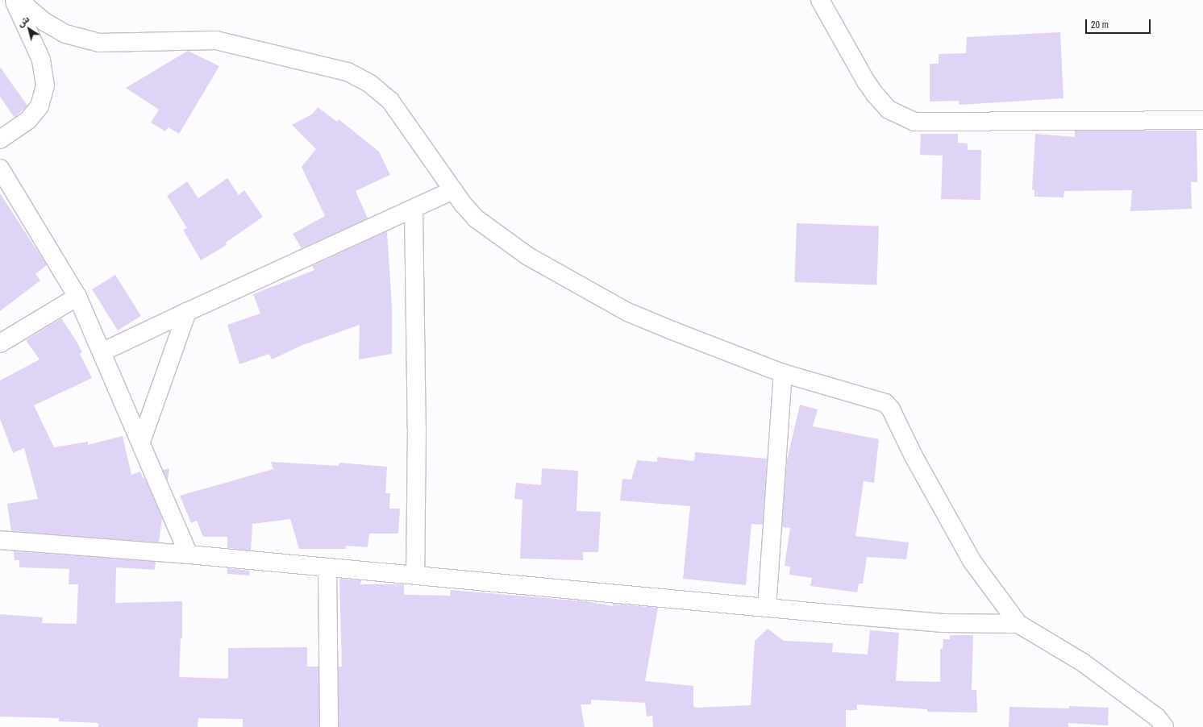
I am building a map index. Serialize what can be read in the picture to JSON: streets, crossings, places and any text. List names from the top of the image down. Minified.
{"scale_bar":"20 m","north":"top left"}
